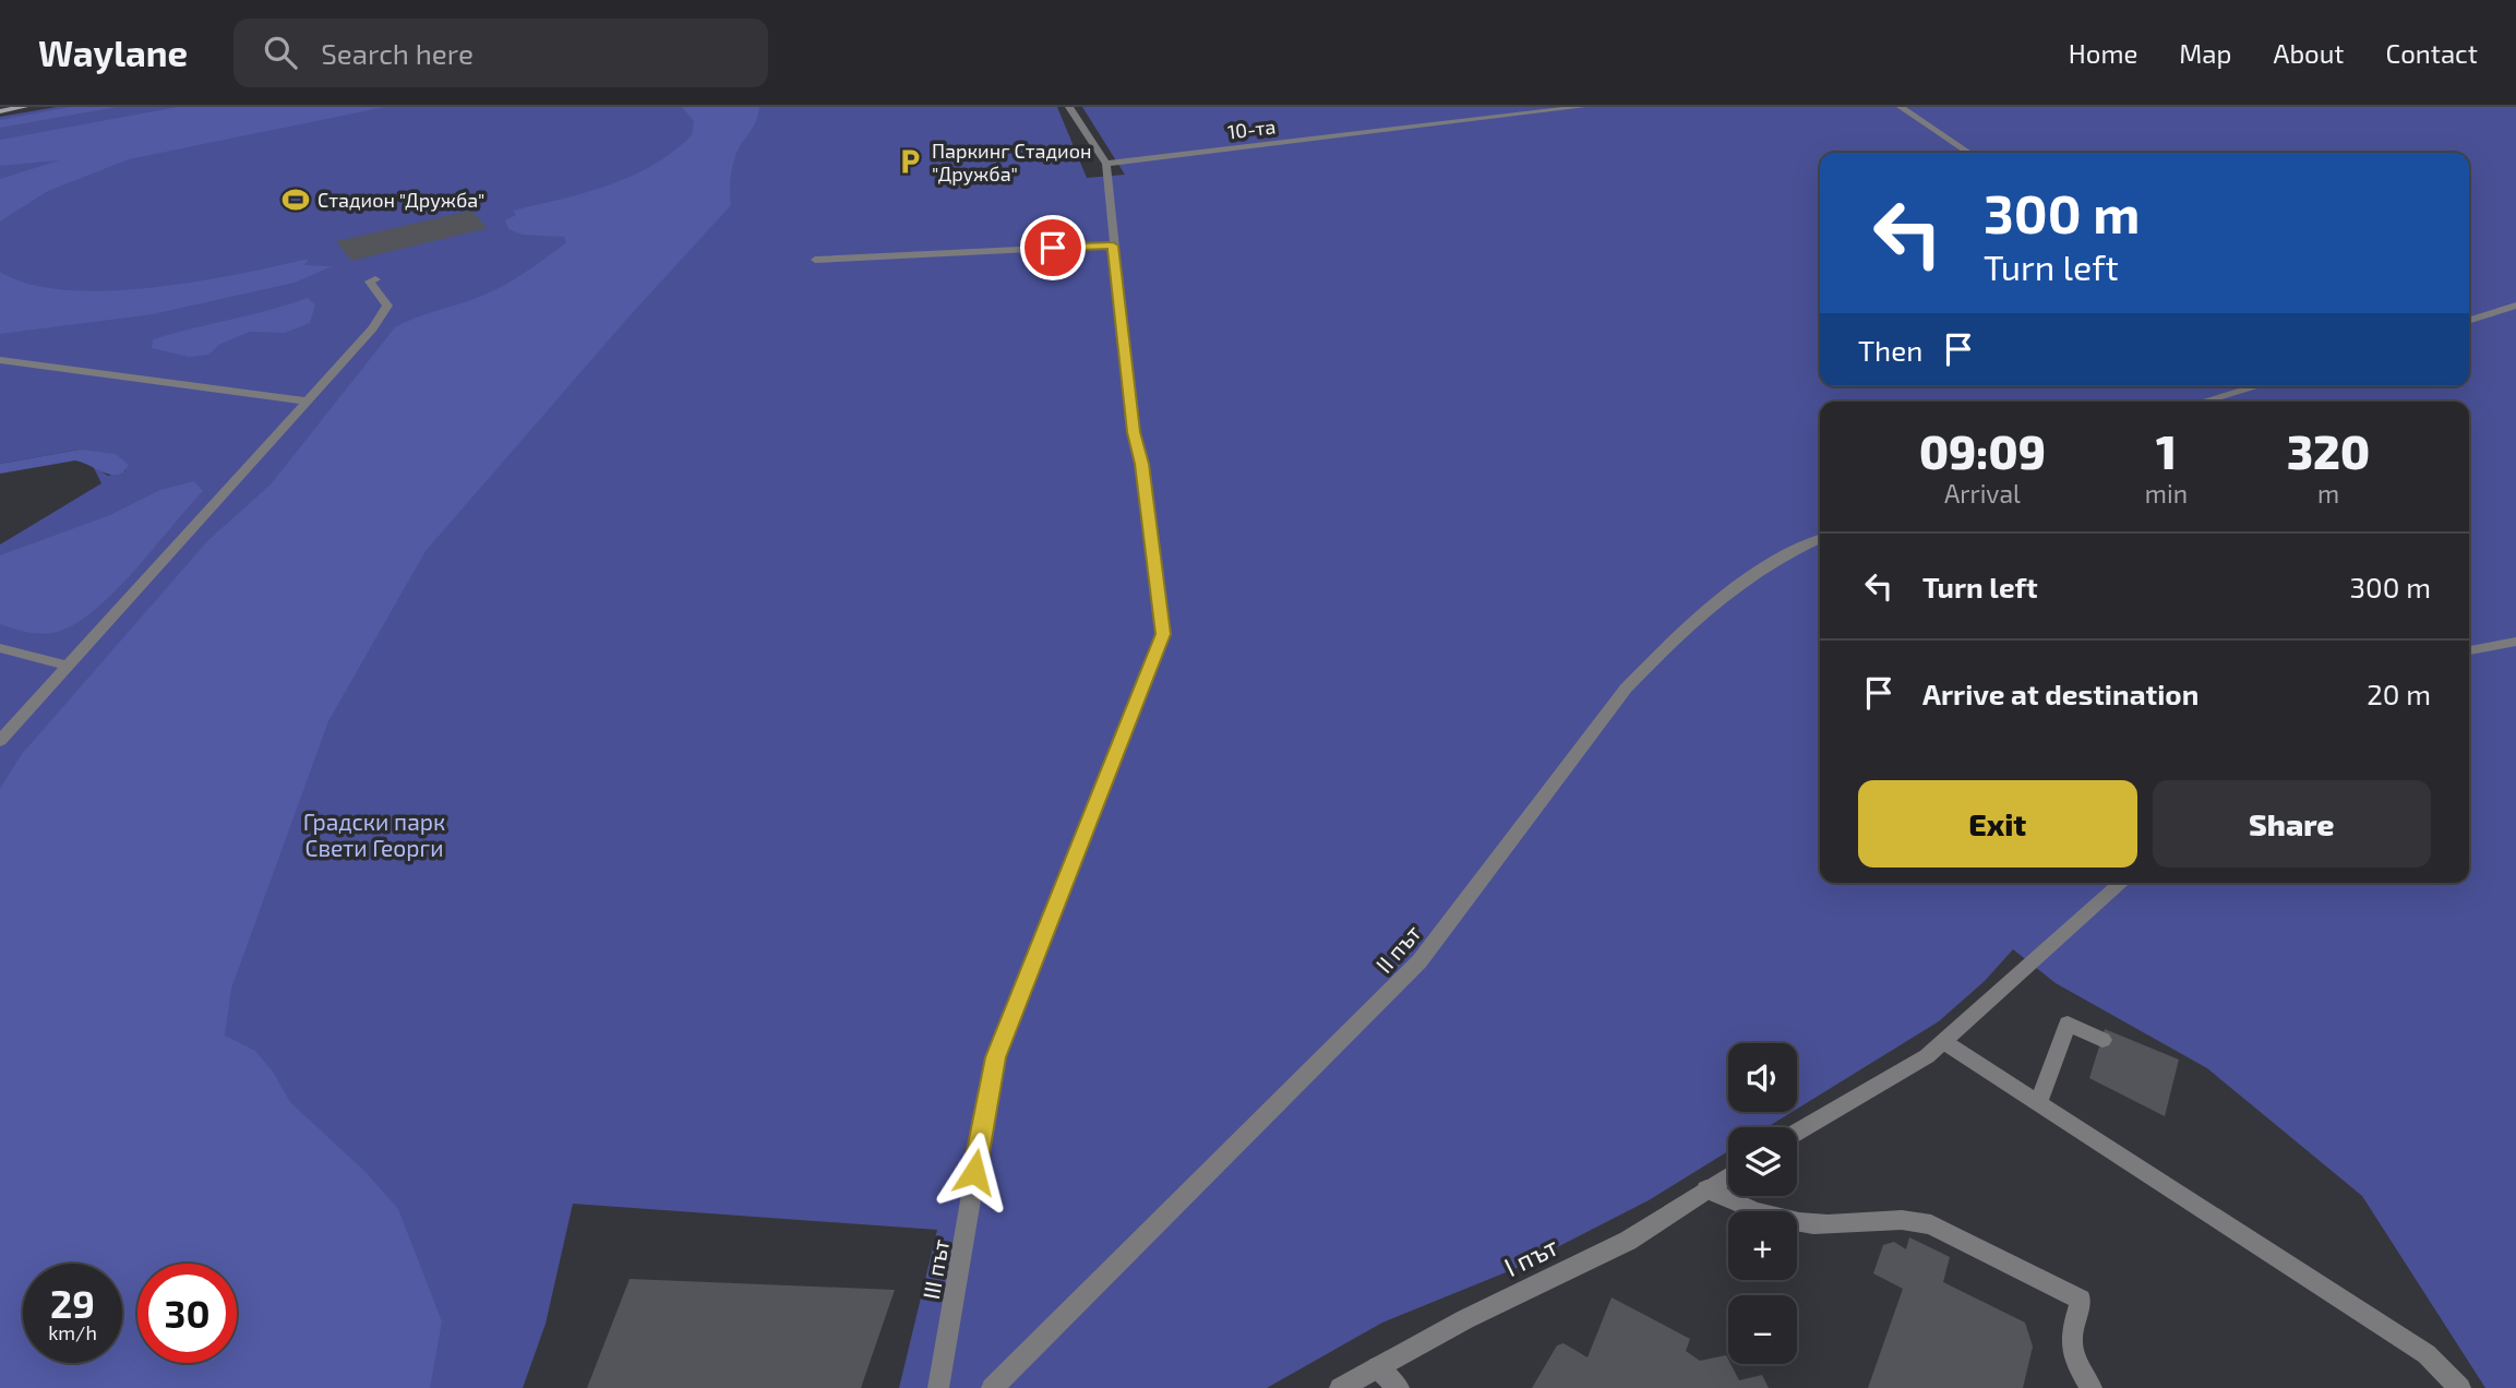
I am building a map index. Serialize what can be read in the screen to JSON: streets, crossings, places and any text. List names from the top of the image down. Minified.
{"streets":{"street":["10-та","ІІ път","І път","ІІІ път"]},"crossings":[["10-та","ІІІ път"]],"parks":["Градски парк Свети Георги"],"places":{"parking":["Паркинг Стадион \"Дружба\""],"sports":["Стадион \"Дружба\""]},"page":{"header":"Waylane","search":"Search here","nav":["Home","Map","About","Contact"],"turn":["300 m","Turn left"],"then":"Then","eta":["09:09","Arrival","1","min","320","m"],"list":[{"name":"Turn left","value":"300 m"},{"name":"Arrive at destination","value":"20 m"}],"buttons":["Exit","Share"],"map_buttons":["+","−"],"speed":"29 km/h","limit":"30"}}
